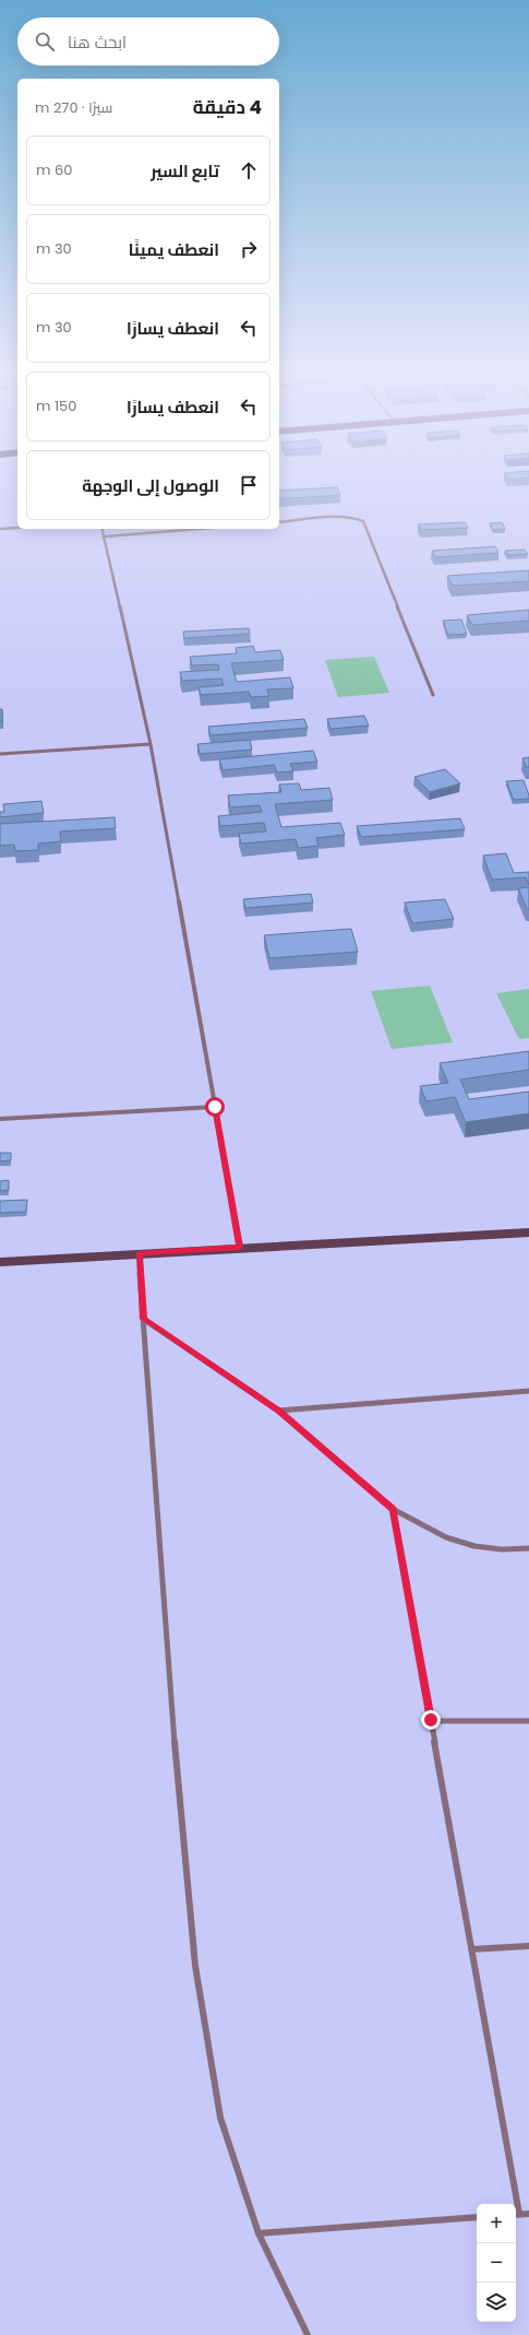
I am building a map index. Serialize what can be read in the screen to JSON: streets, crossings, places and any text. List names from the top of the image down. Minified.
{"page":{"search":"ابحث هنا","heading":["4 دقيقة","سيرًا · 270 m"],"list":[["تابع السير","60 m"],["انعطف يمينًا","30 m"],["انعطف يسارًا","30 m"],["انعطف يسارًا","150 m"],"الوصول إلى الوجهة"],"map_buttons":["+","−"]}}
